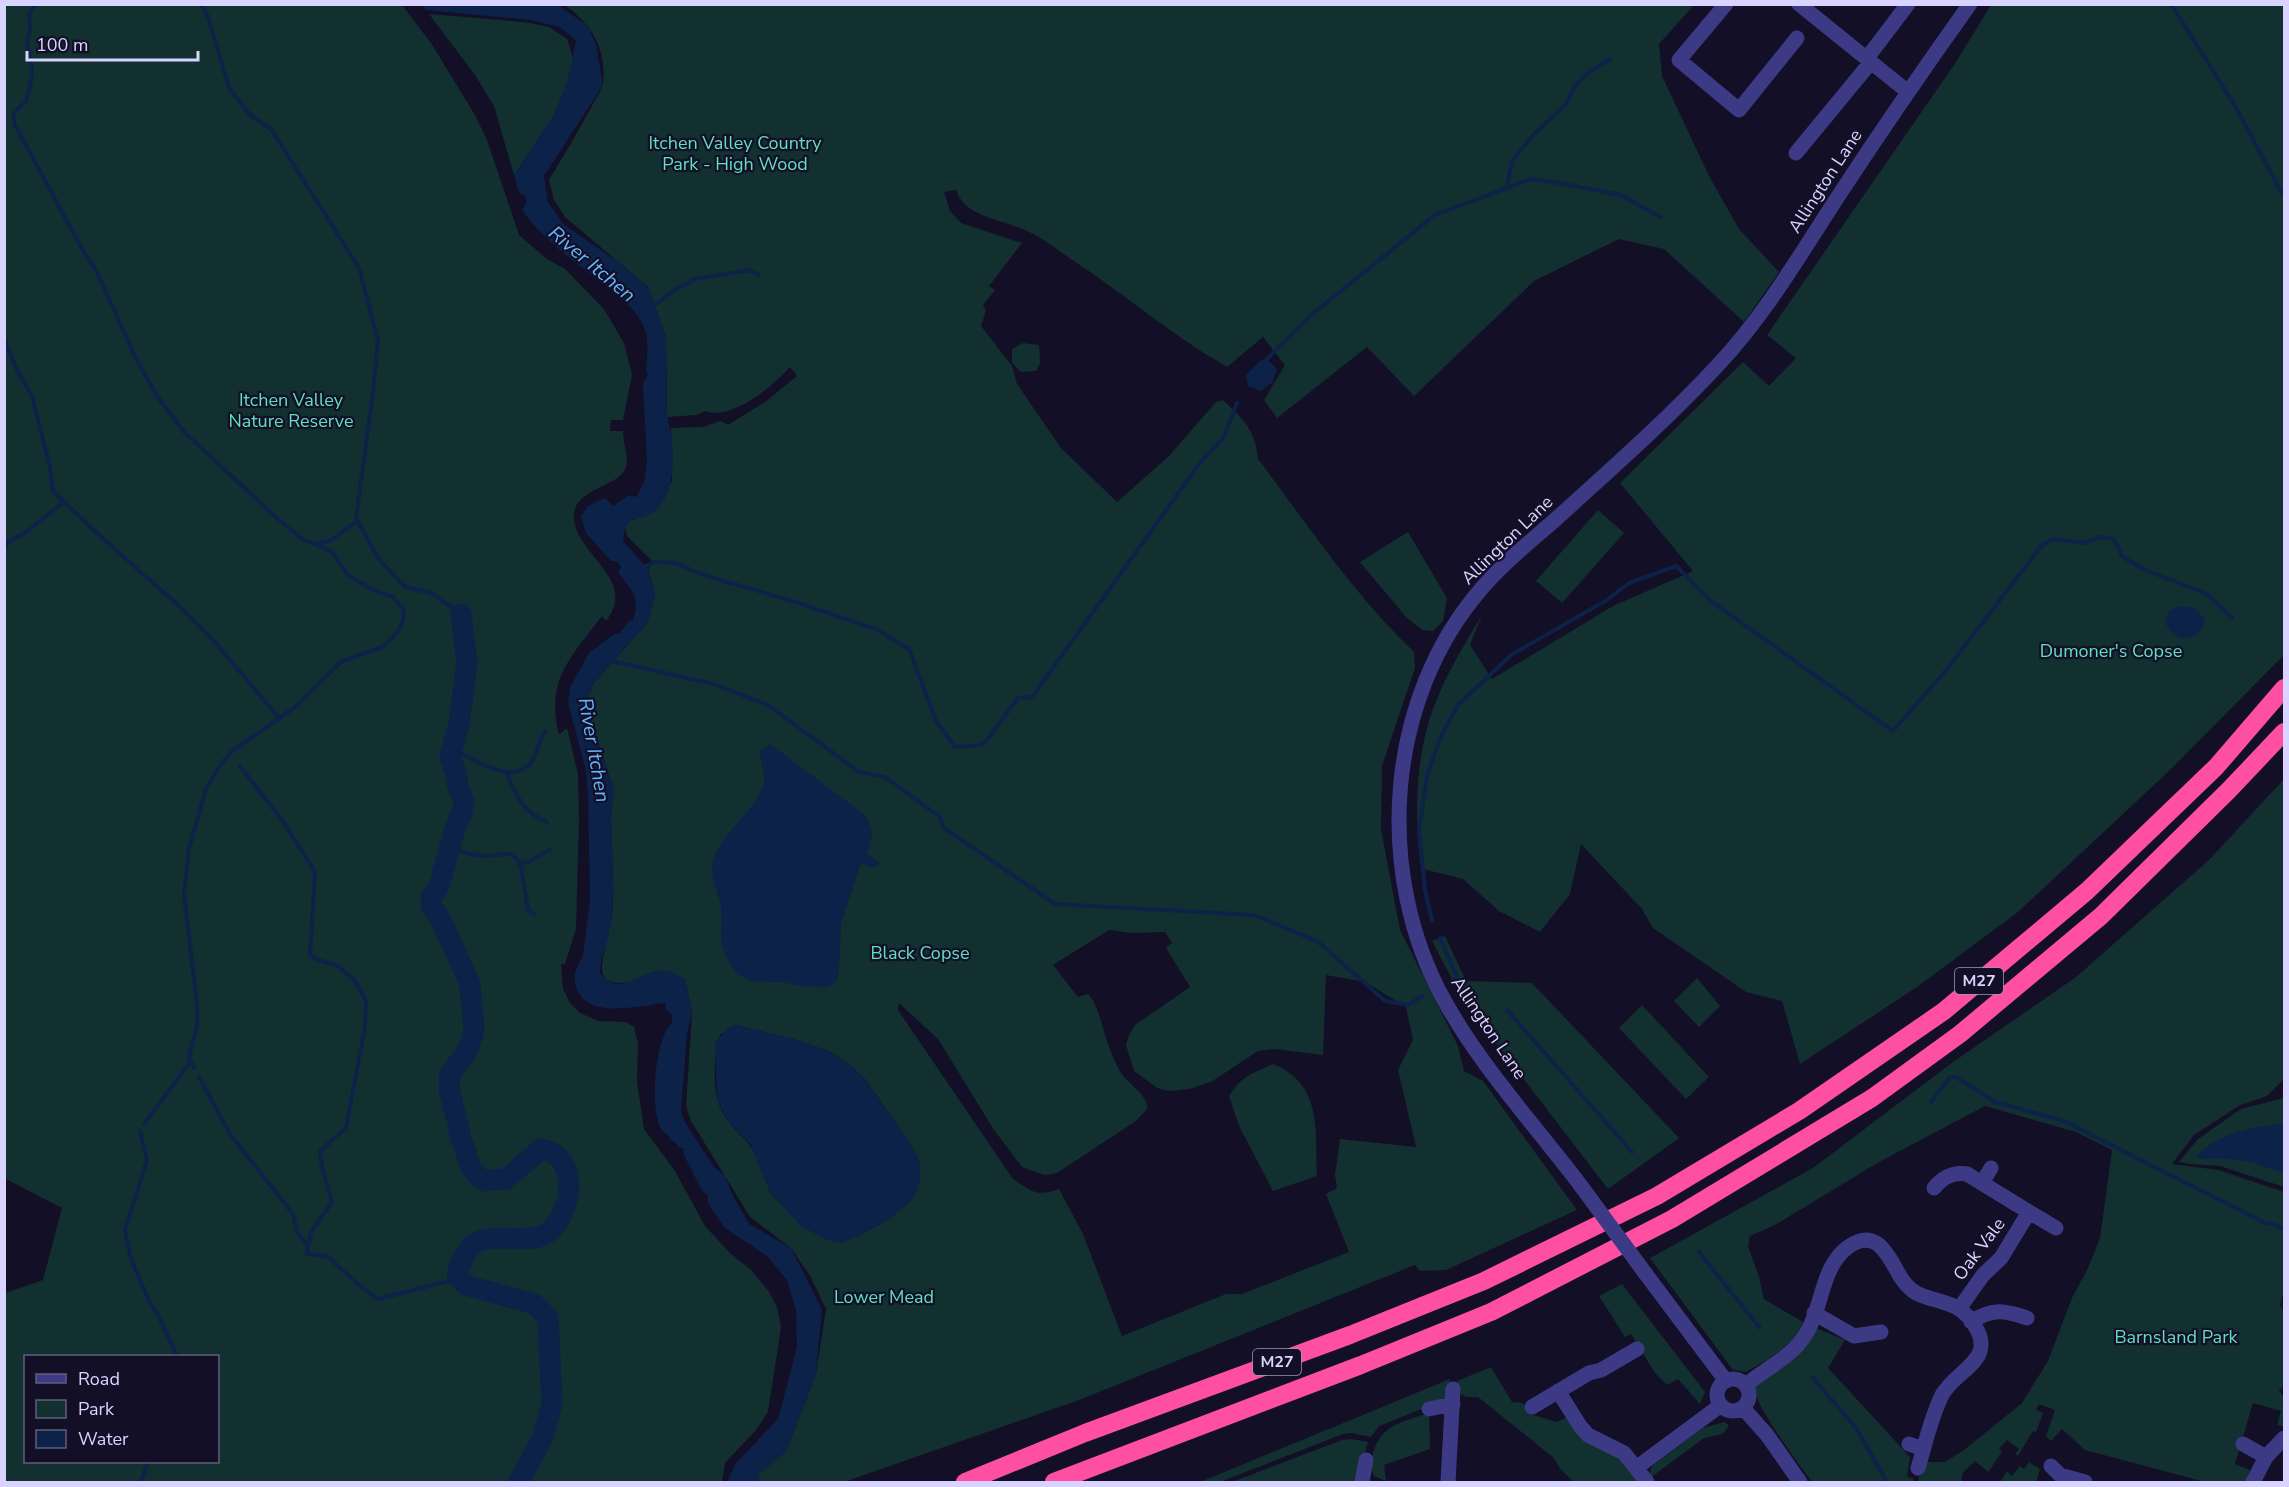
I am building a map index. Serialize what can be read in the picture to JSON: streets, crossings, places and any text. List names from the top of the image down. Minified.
{"streets":{"highway":["M27"],"street":["Allington Lane","Oak Vale"]},"crossings":[["Allington Lane","Oak Vale"]],"water":["River Itchen"],"parks":["Itchen Valley Country Park - High Wood","Itchen Valley Nature Reserve","Dumoner's Copse","Black Copse","Lower Mead","Barnsland Park"],"legend":["Road","Park","Water"],"scale_bar":"100 m"}
